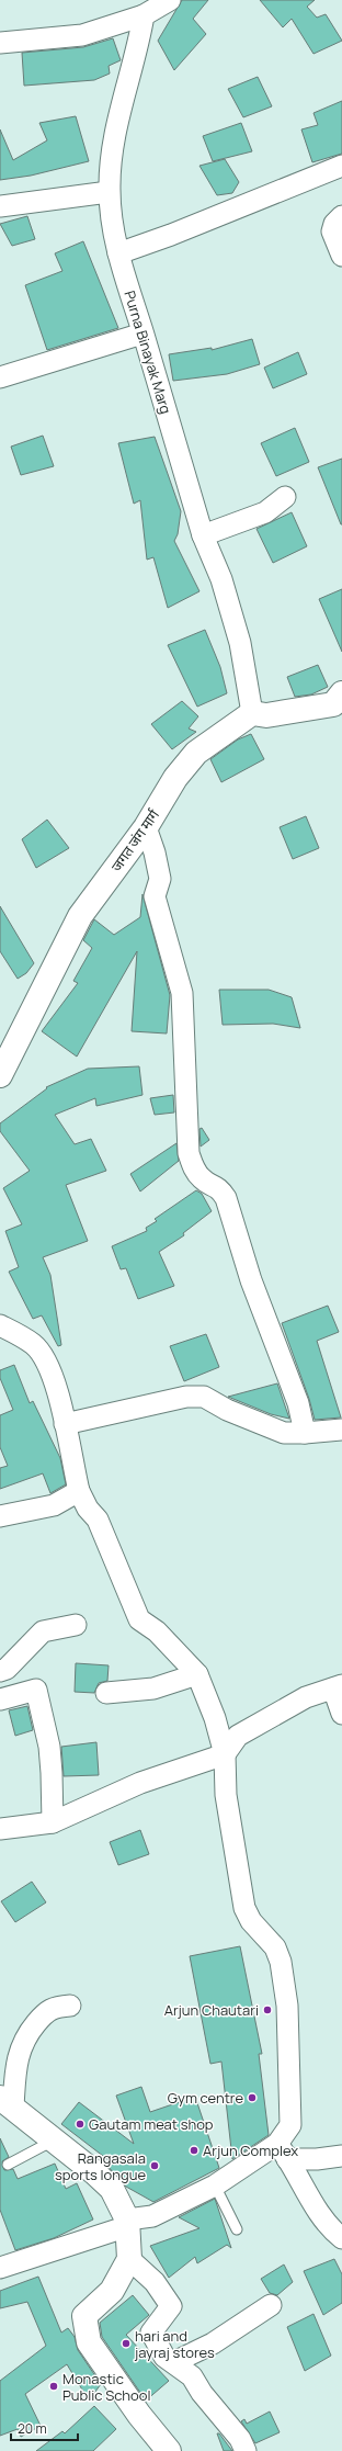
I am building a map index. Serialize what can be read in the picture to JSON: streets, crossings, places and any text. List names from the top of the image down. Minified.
{"streets":{"street":["Purna Binayak Marg","जगत जंग मार्ग"]},"crossings":[["Purna Binayak Marg","जगत जंग मार्ग"]],"places":["Arjun Chautari","Gym centre","Gautam meat shop","Arjun Complex","Rangasala sports longue","hari and jayraj stores","Monastic Public School"],"scale_bar":"20 m"}
